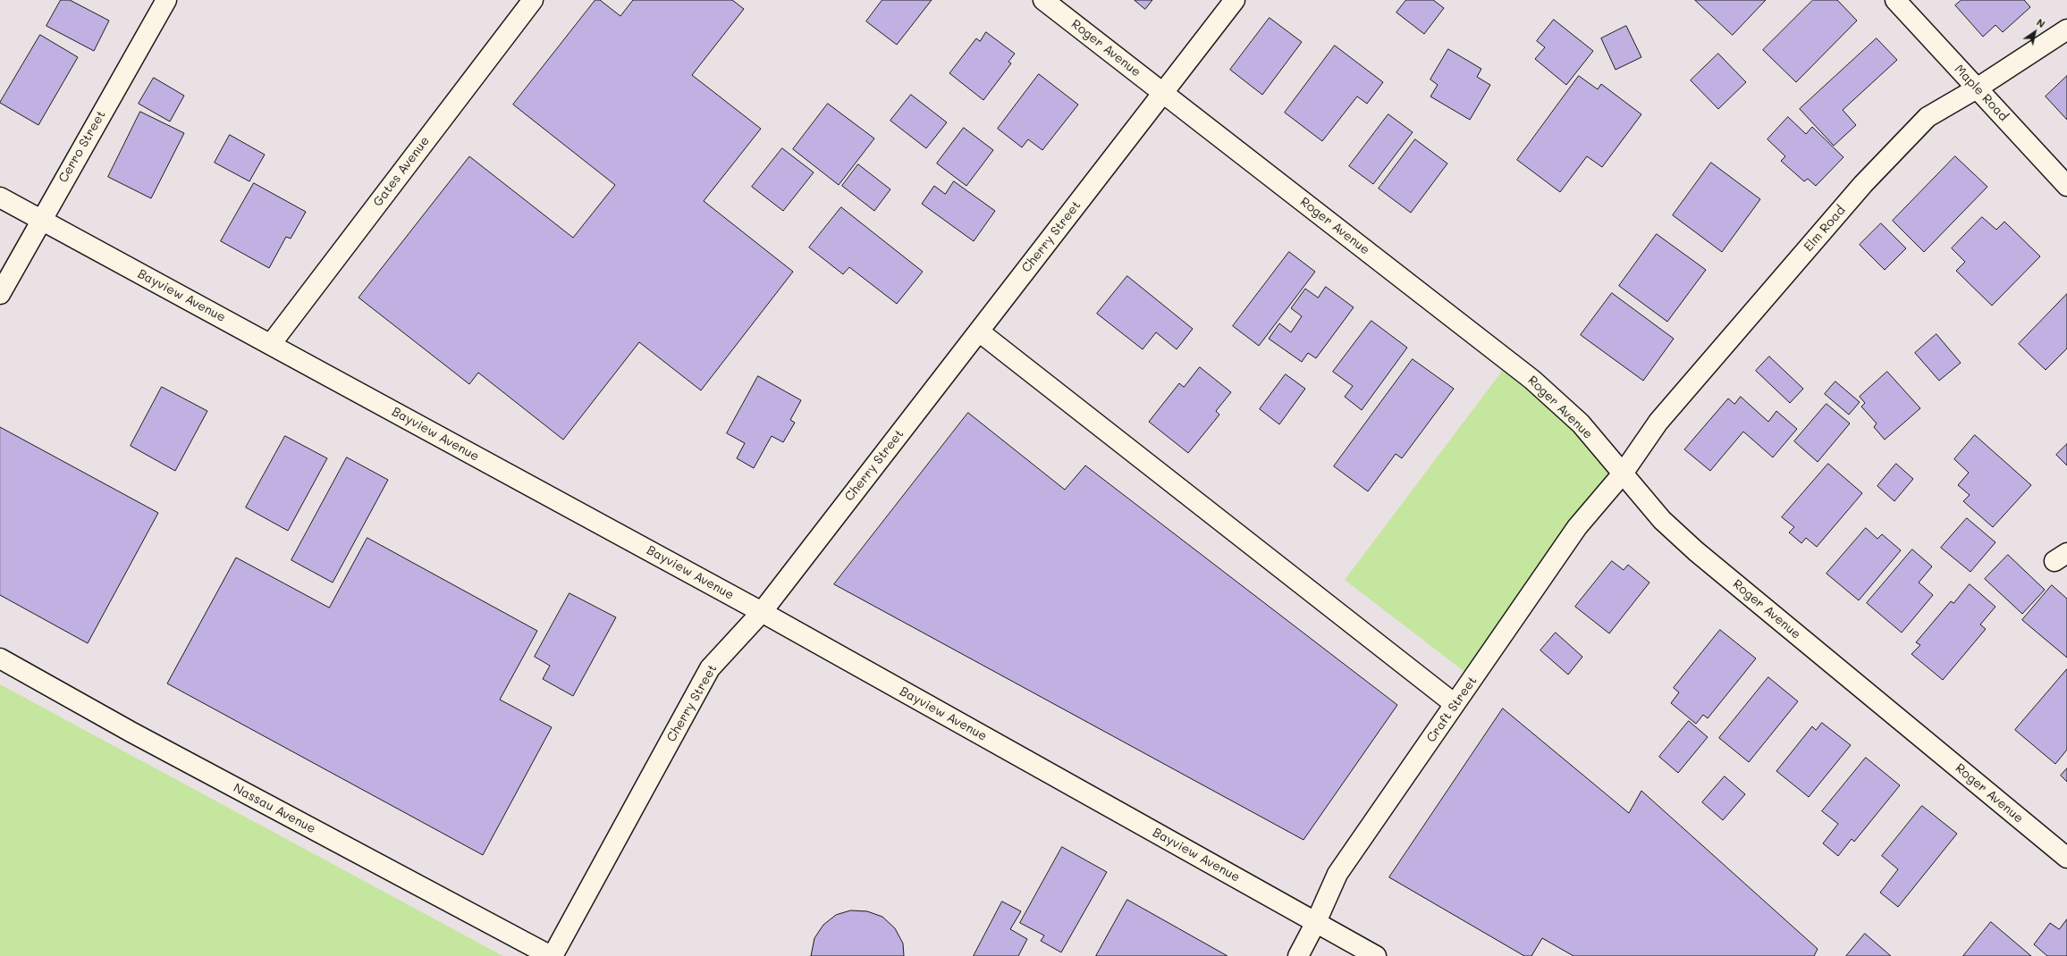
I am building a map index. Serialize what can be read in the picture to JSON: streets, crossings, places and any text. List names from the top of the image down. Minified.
{"streets":{"street":["Roger Avenue","Maple Road","Cerro Street","Gates Avenue","Elm Road","Cherry Street","Bayview Avenue","Craft Street","Nassau Avenue"]},"crossings":[["Roger Avenue","Elm Road"],["Roger Avenue","Cherry Street"],["Roger Avenue","Craft Street"],["Maple Road","Elm Road"],["Cerro Street","Bayview Avenue"],["Gates Avenue","Bayview Avenue"],["Elm Road","Craft Street"],["Cherry Street","Bayview Avenue"],["Cherry Street","Nassau Avenue"],["Bayview Avenue","Craft Street"]],"north":"top right"}
